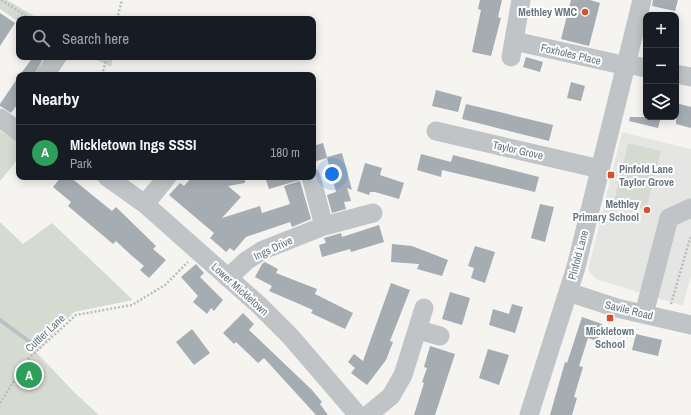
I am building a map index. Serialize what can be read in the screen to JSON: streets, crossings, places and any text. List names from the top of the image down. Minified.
{"streets":{"street":["Foxholes Place","Taylor Grove","Ings Drive","Pinfold Lane","Lower Mickletown","Savile Road"],"path":["Cuttler Lane"]},"crossings":[["Foxholes Place","Pinfold Lane"],["Taylor Grove","Pinfold Lane"],["Ings Drive","Lower Mickletown"],["Pinfold Lane","Savile Road"],["Lower Mickletown","Cuttler Lane"]],"places":{"other":["Methley WMC","Methley Primary School"],"transit":["Pinfold Lane Taylor Grove","Mickletown School"]},"page":{"map_buttons":["+","−"],"search":"Search here","heading":"Nearby","list":[{"mark":"A","name":"Mickletown Ings SSSI","note":"Park","value":"180 m"}],"pins":"A"}}
